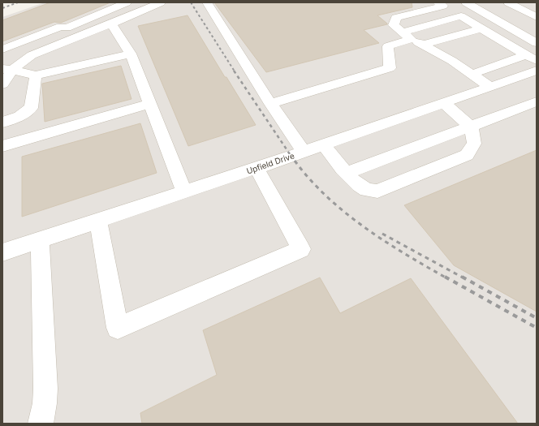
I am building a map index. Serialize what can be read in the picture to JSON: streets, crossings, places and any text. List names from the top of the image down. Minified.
{"streets":{"street":["Upfield Drive"]}}
